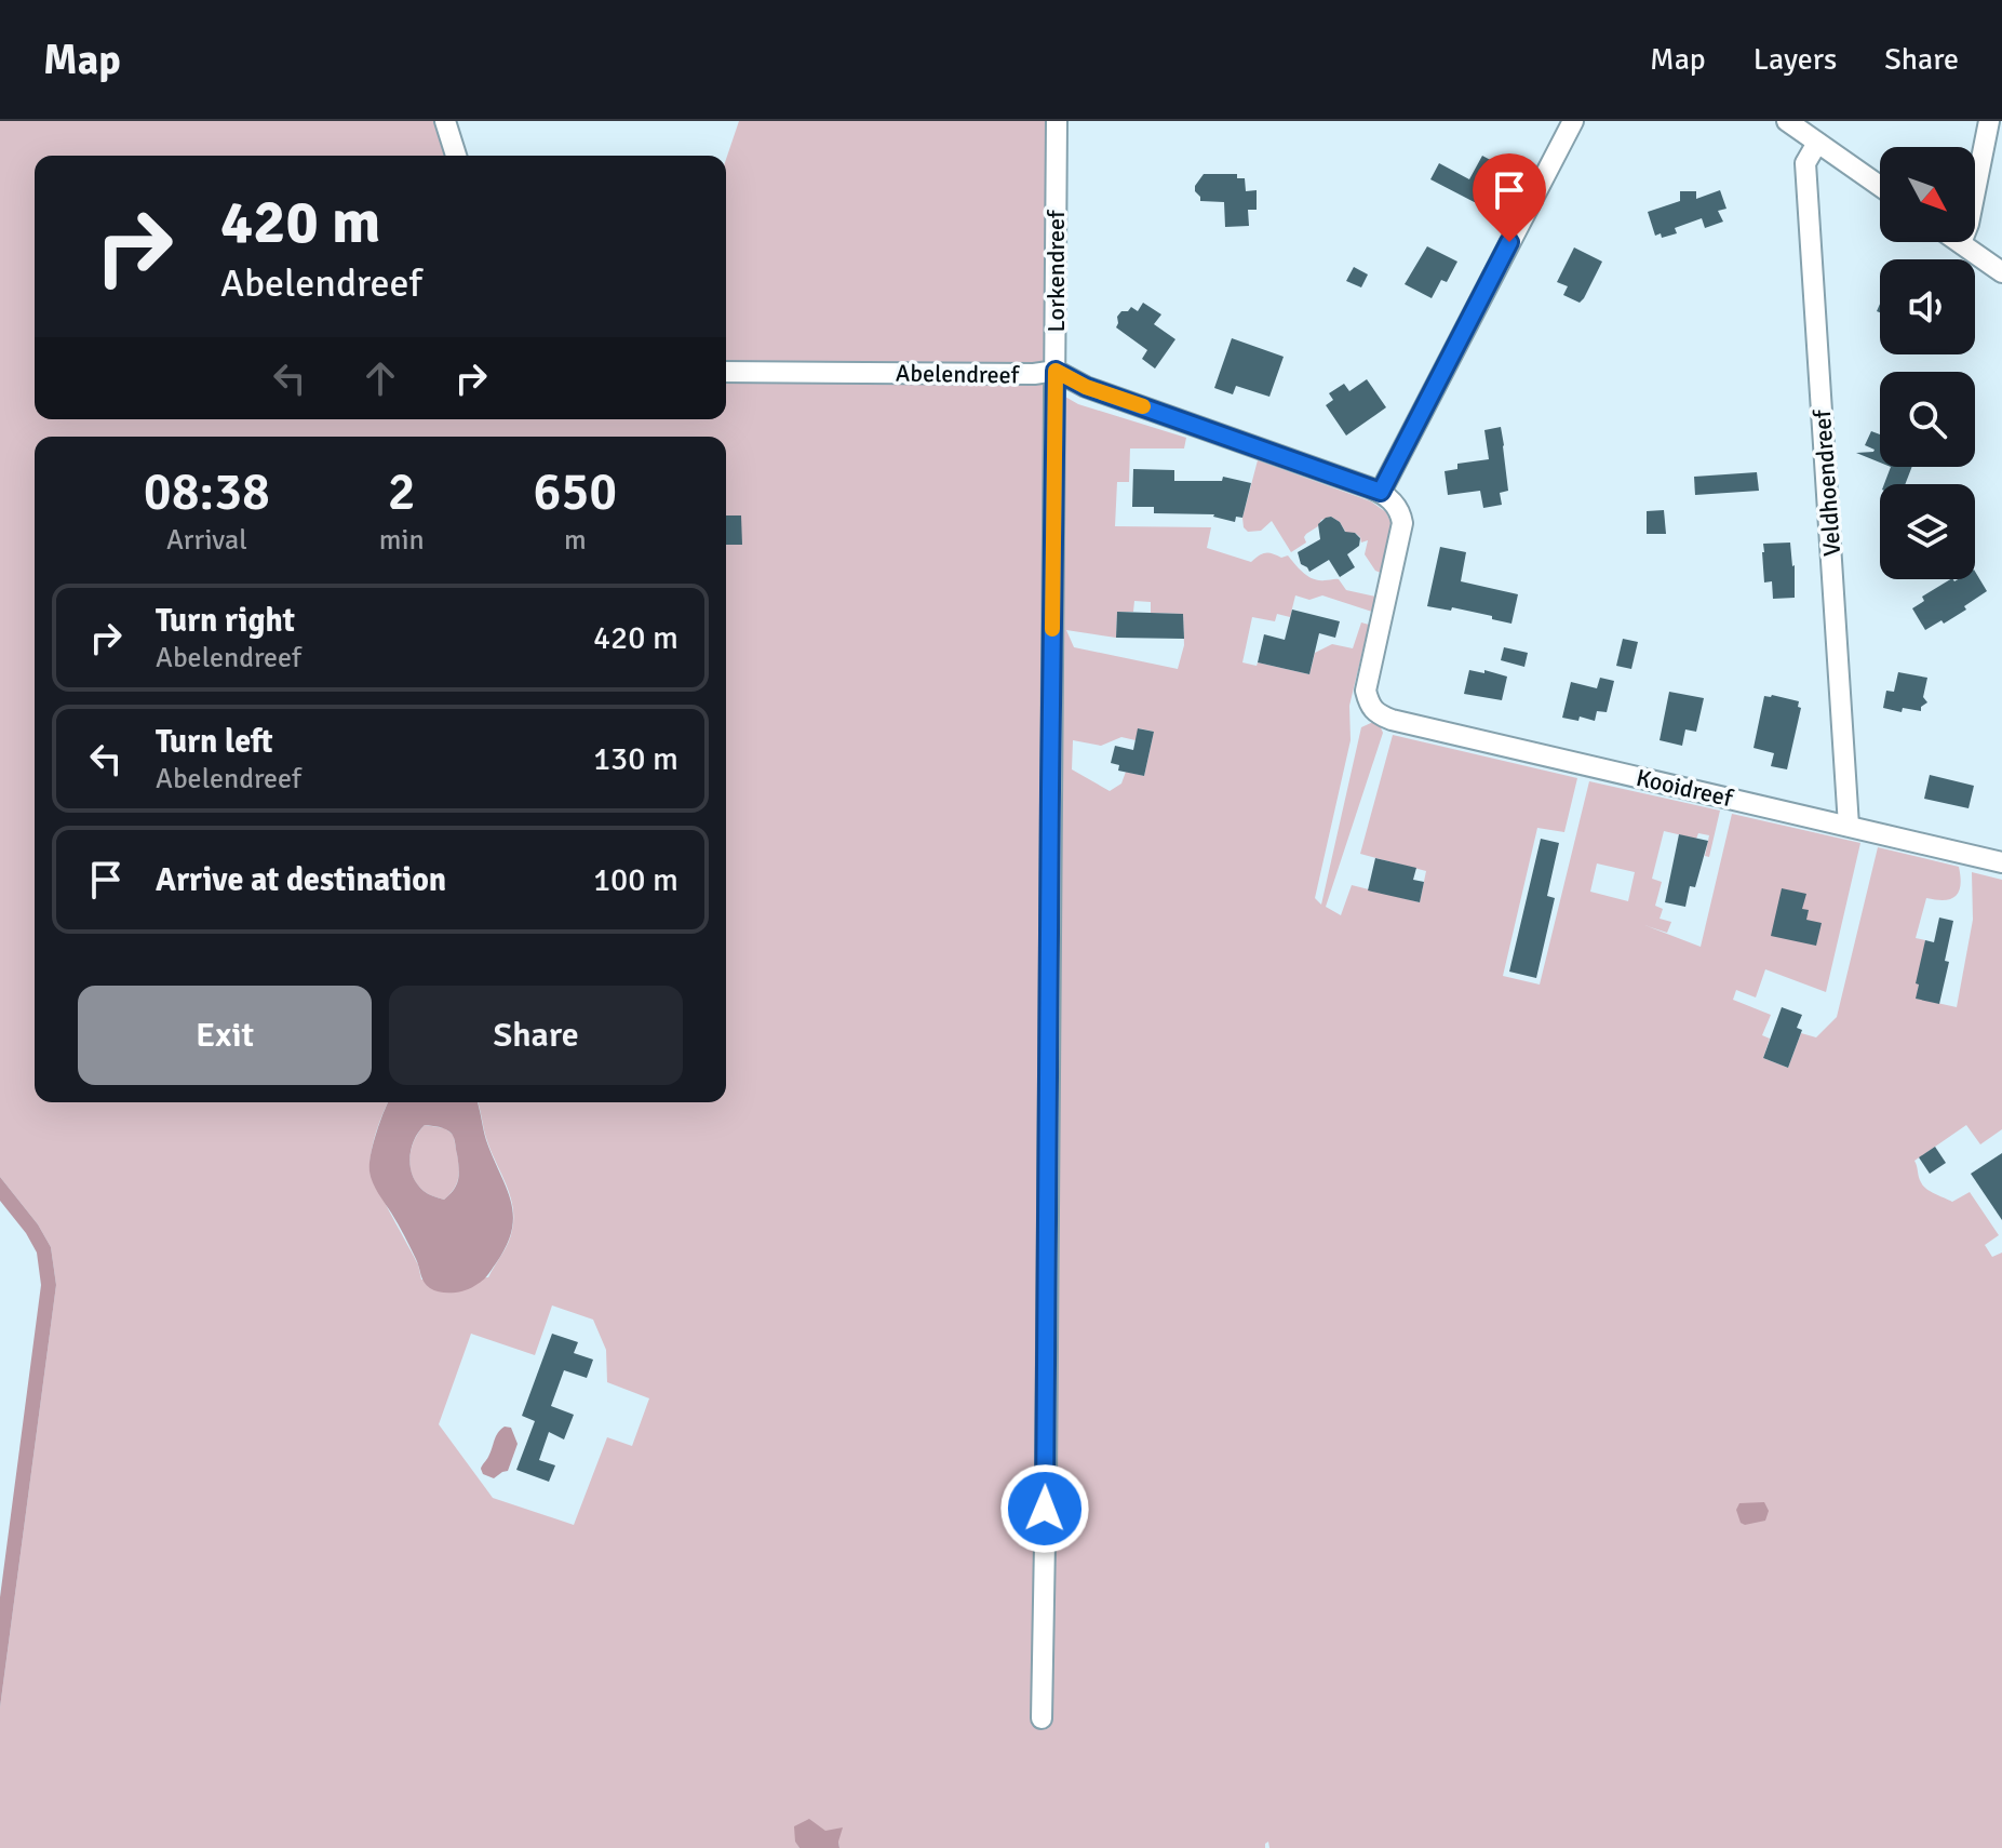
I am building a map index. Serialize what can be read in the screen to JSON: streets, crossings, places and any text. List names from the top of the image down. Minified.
{"streets":{"street":["Lorkendreef","Abelendreef","Veldhoendreef","Kooidreef"]},"crossings":[["Lorkendreef","Abelendreef"],["Veldhoendreef","Kooidreef"]],"north":"bottom right","page":{"header":"Map","nav":["Map","Layers","Share"],"turn":["420 m","Abelendreef"],"eta":["08:38","Arrival","2","min","650","m"],"list":[{"name":"Turn right","note":"Abelendreef","value":"420 m"},{"name":"Turn left","note":"Abelendreef","value":"130 m"},{"name":"Arrive at destination","value":"100 m"}],"buttons":["Exit","Share"]}}
